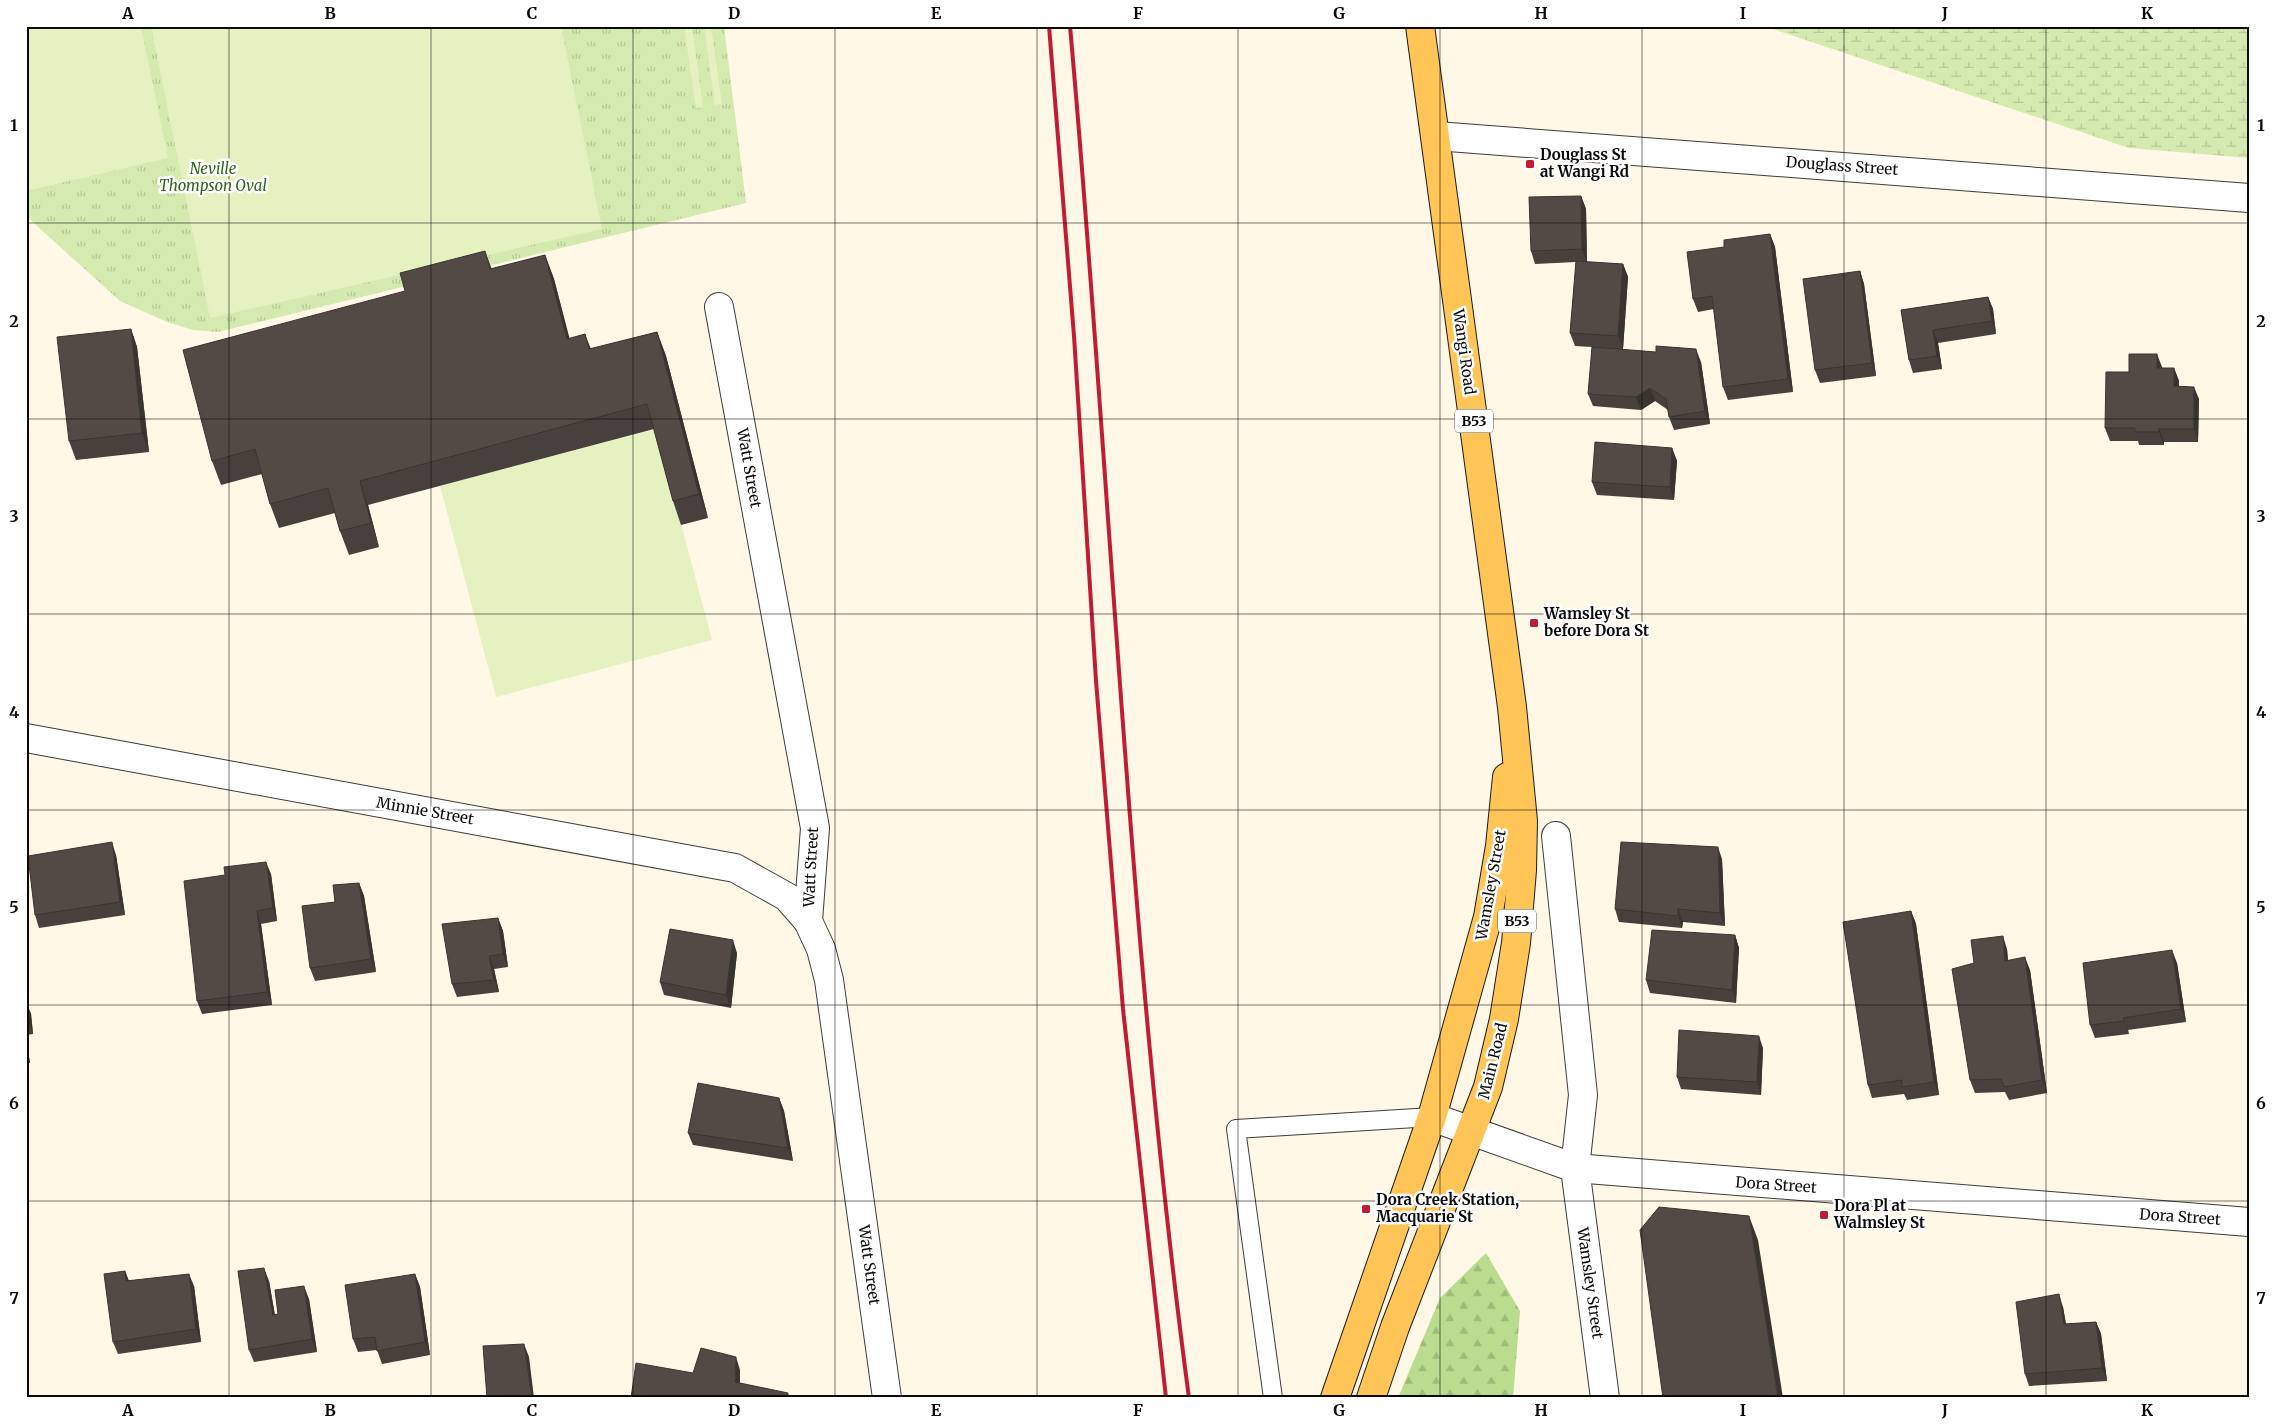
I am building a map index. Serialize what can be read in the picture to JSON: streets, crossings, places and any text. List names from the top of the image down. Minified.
{"streets":{"main road":["Wangi Road","B53","Wamsley Street","Main Road"],"street":["Douglass Street","Watt Street","Minnie Street","Dora Street"]},"crossings":[["Douglass Street","Wangi Road"],["Wangi Road","Wamsley Street"],["Wangi Road","Main Road"],["B53","Wamsley Street"],["B53","Dora Street"],["Watt Street","Minnie Street"],["Wamsley Street","Main Road"],["Wamsley Street","Dora Street"],["Main Road","Dora Street"]],"parks":["Neville Thompson Oval"],"places":{"transit":["Douglass St at Wangi Rd","Wamsley St before Dora St","Dora Creek Station, Macquarie St","Dora Pl at Walmsley St"]},"grid":{"columns":["A","B","C","D","E","F","G","H","I","J","K"],"rows":["1","2","3","4","5","6","7"]}}
